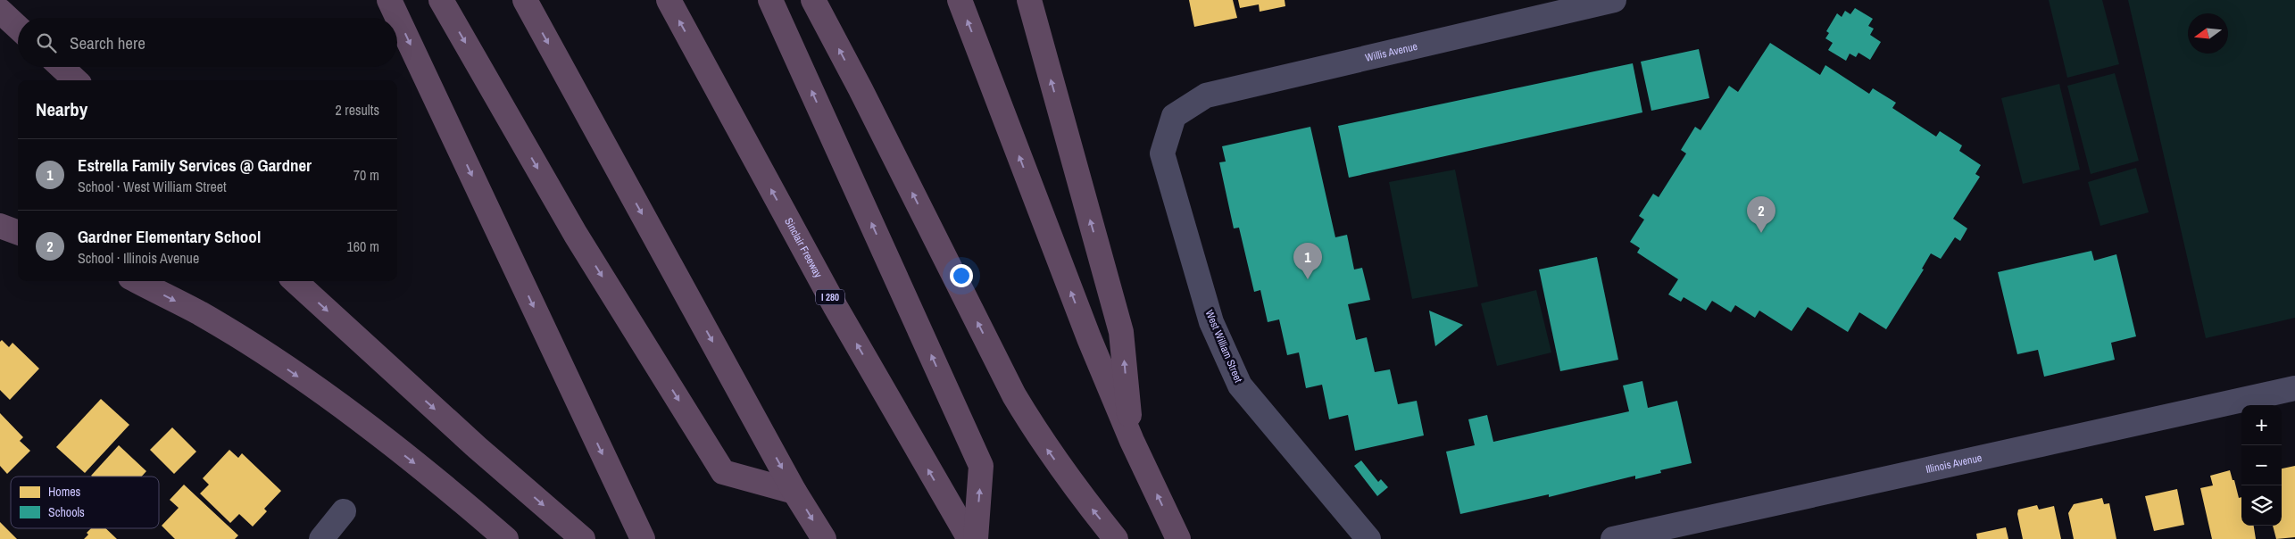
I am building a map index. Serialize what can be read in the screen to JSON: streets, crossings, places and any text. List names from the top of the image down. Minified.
{"streets":{"highway":["Sinclair Freeway","I 280"],"street":["Willis Avenue","West William Street","Illinois Avenue"]},"crossings":[["Willis Avenue","West William Street"]],"legend":["Homes","Schools"],"north":"left","page":{"search":"Search here","heading":["Nearby","2 results"],"list":[{"mark":"1","name":"Estrella Family Services @ Gardner","note":"School · West William Street","value":"70 m"},{"mark":"2","name":"Gardner Elementary School","note":"School · Illinois Avenue","value":"160 m"}],"pins":["2","1"],"map_buttons":["+","−"]}}
